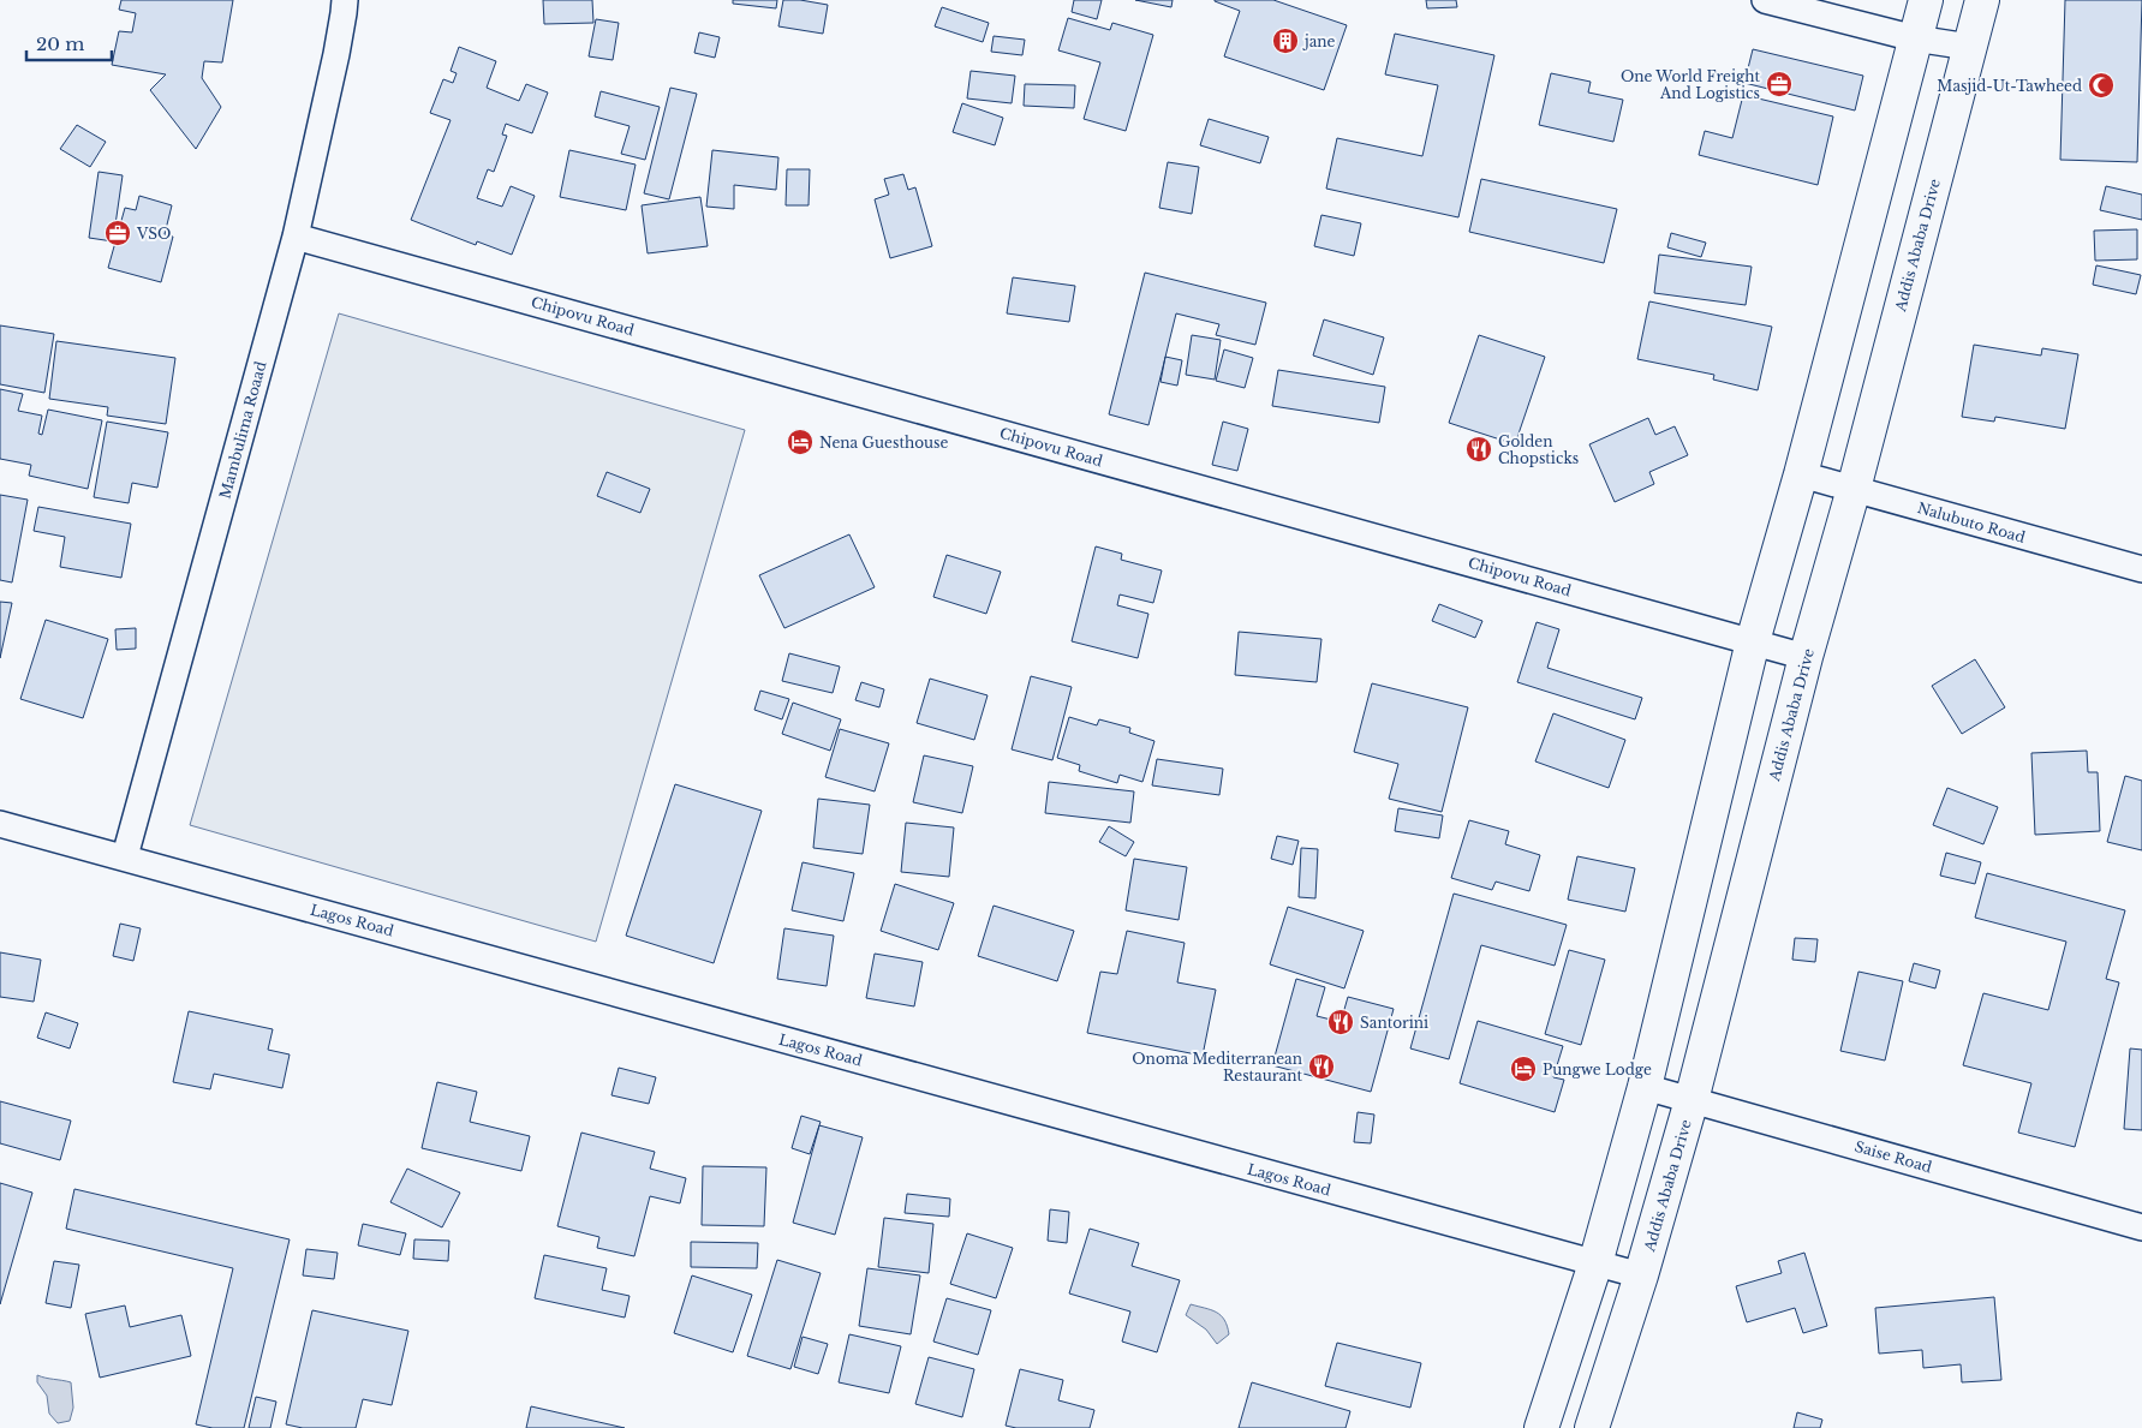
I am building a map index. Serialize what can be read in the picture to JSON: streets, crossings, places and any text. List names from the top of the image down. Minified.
{"streets":{"main road":["Addis Ababa Drive"],"street":["Chipovu Road","Mambulima Roaad","Nalubuto Road","Lagos Road","Saise Road"]},"crossings":[["Addis Ababa Drive","Chipovu Road"],["Addis Ababa Drive","Nalubuto Road"],["Addis Ababa Drive","Lagos Road"],["Addis Ababa Drive","Saise Road"],["Chipovu Road","Mambulima Roaad"],["Mambulima Roaad","Lagos Road"]],"places":{"building":["jane"],"office":["One World Freight And Logistics","VSO"],"mosque":["Masjid-Ut-Tawheed"],"hotel":["Nena Guesthouse","Pungwe Lodge"],"restaurant":["Golden Chopsticks","Santorini","Onoma Mediterranean Restaurant"]},"scale_bar":"20 m"}
